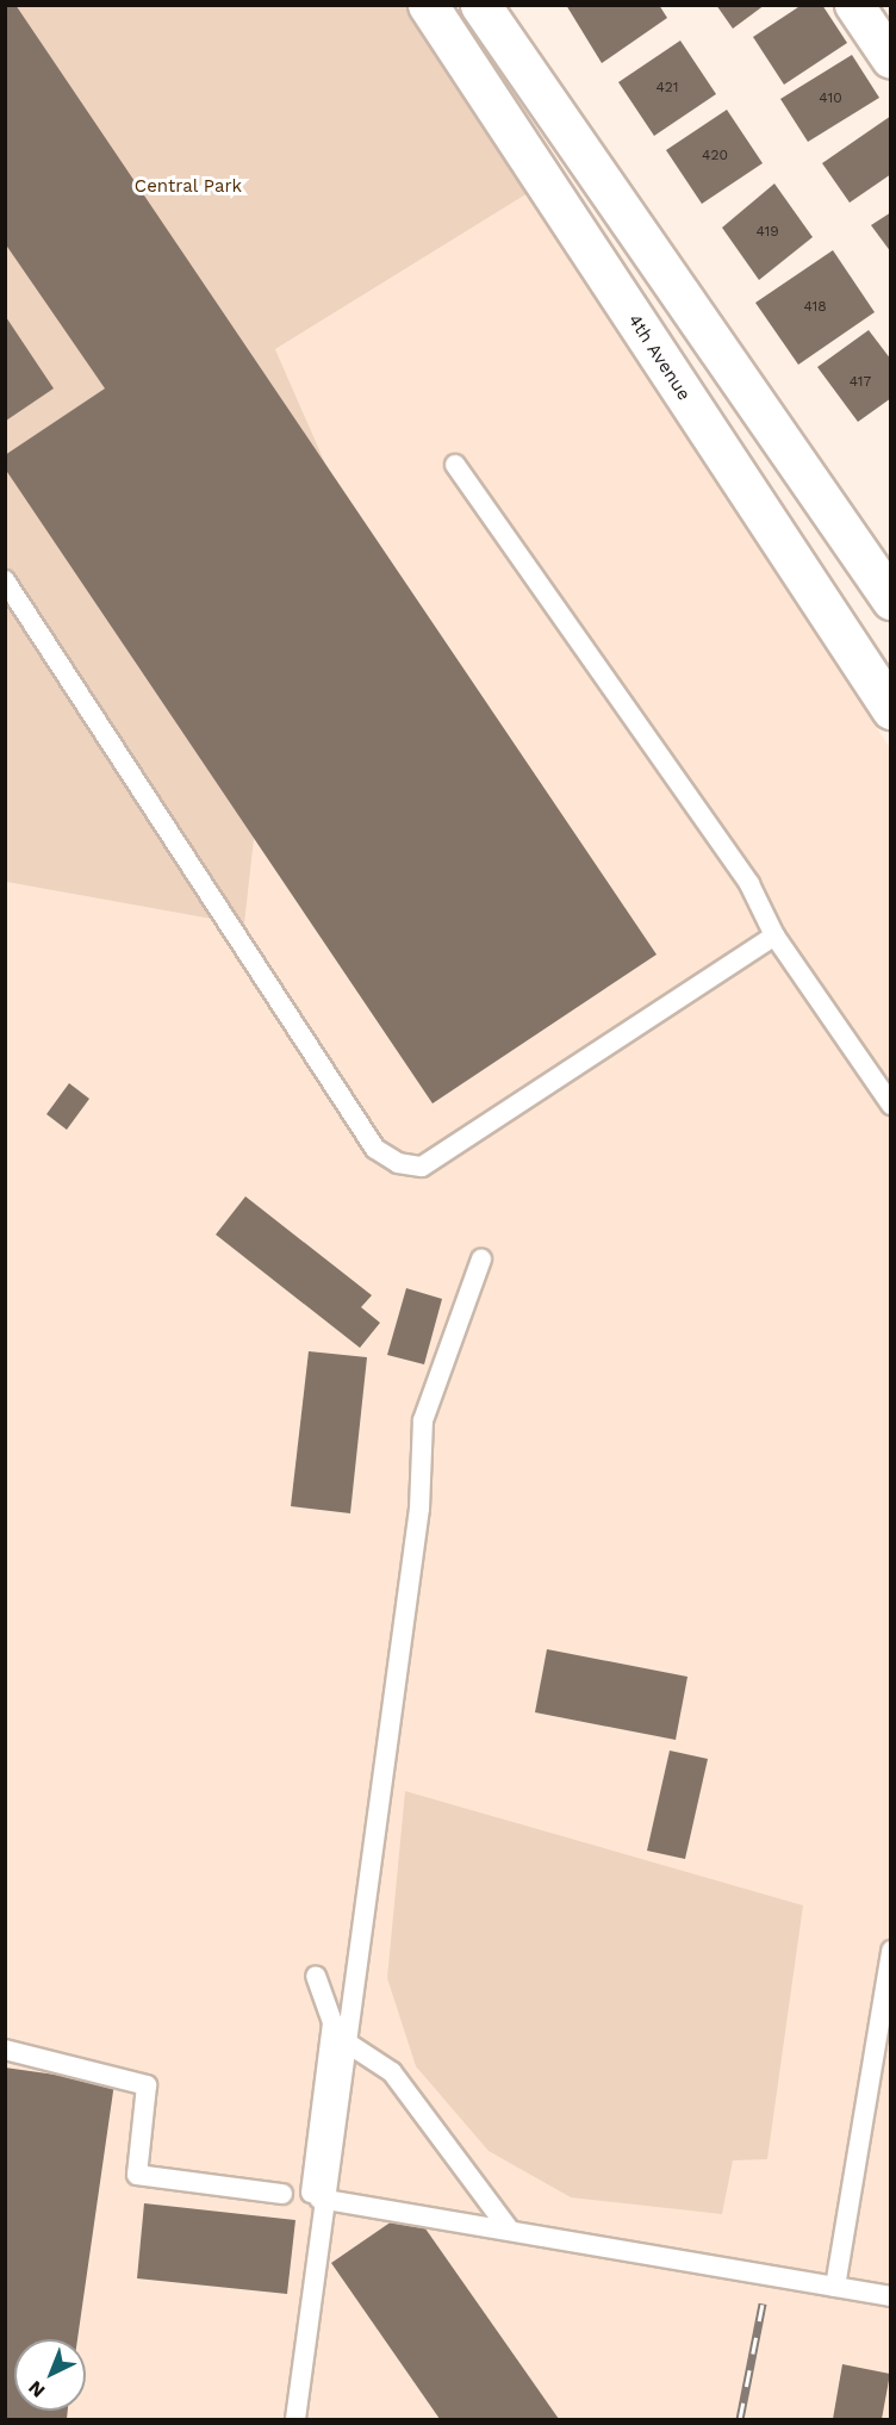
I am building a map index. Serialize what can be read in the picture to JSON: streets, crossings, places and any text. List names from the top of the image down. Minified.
{"streets":{"main road":["4th Avenue"]},"parks":["Central Park"],"house_numbers":["421","410","420","419","418","417"],"north":"bottom left"}
